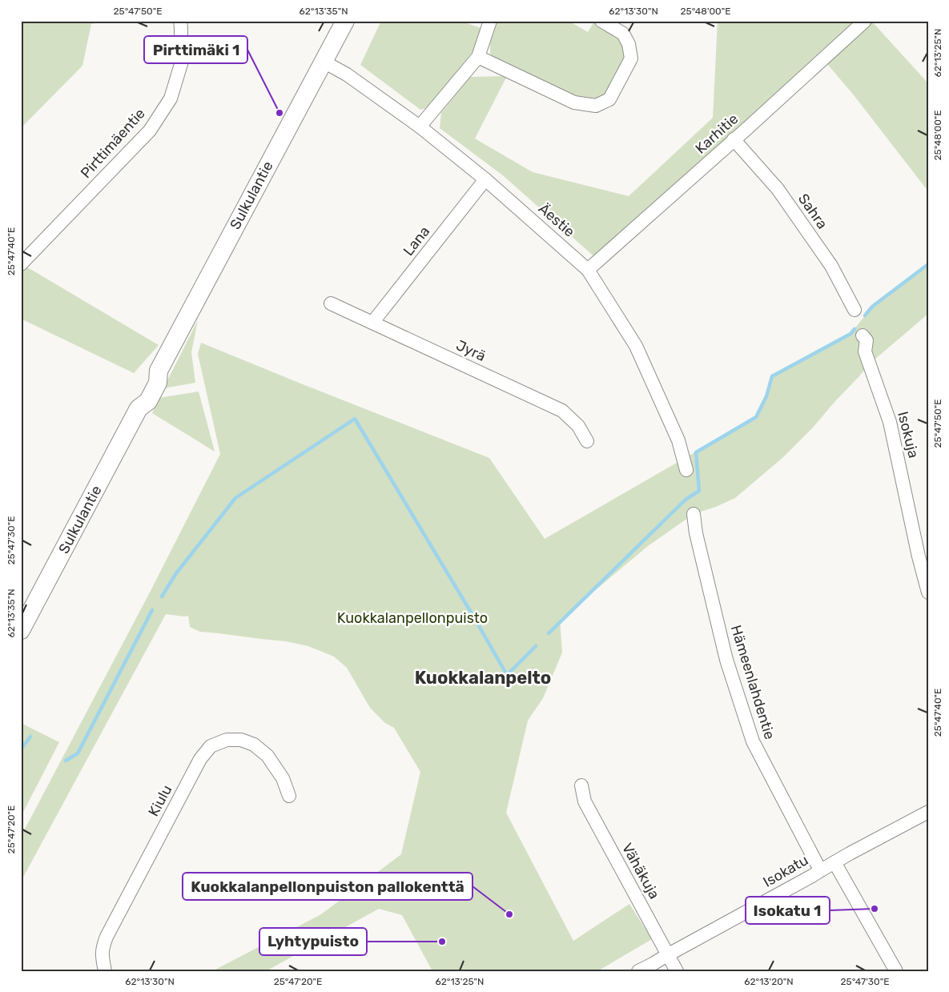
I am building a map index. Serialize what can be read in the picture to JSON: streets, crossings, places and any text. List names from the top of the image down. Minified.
{"streets":{"main road":["Sulkulantie"],"street":["Karhitie","Pirttimäentie","Sahra","Äestie","Lana","Jyrä","Isokuja","Hämeenlahdentie","Kiulu","Vähäkuja","Isokatu"]},"crossings":[["Karhitie","Sahra"],["Karhitie","Äestie"],["Sulkulantie","Äestie"],["Äestie","Lana"],["Lana","Jyrä"],["Hämeenlahdentie","Isokatu"],["Vähäkuja","Isokatu"]],"districts":["Kuokkalanpelto"],"parks":["Kuokkalanpellonpuisto"],"places":["Pirttimäki 1","Isokatu 1","Kuokkalanpellonpuiston pallokenttä","Lyhtypuisto"],"coordinates":["25°47'50\"E","62°13'35\"N","62°13'30\"N","25°48'00\"E","62°13'25\"N","25°47'40\"E","25°47'30\"E","25°47'20\"E","62°13'20\"N"]}
